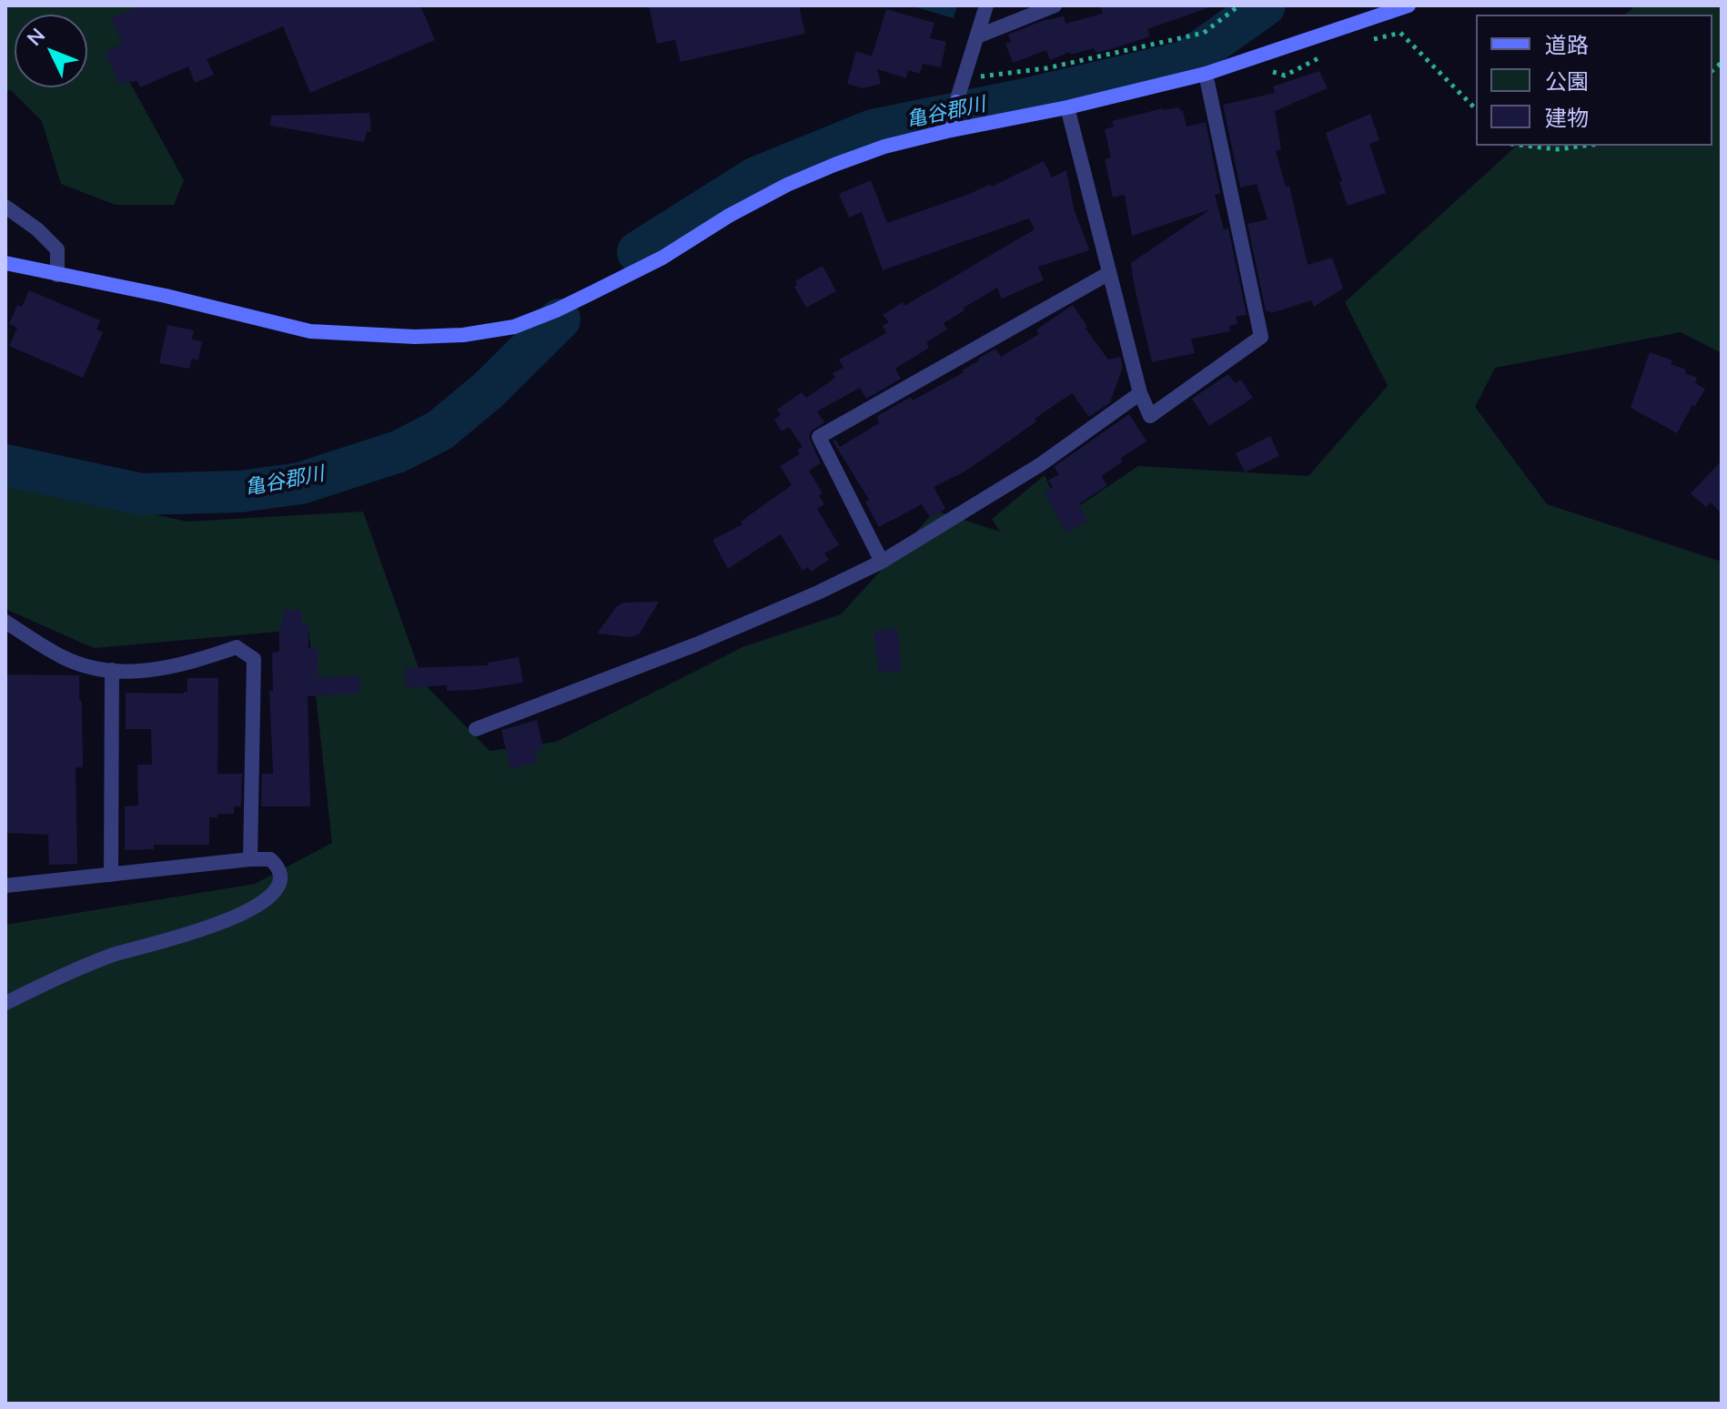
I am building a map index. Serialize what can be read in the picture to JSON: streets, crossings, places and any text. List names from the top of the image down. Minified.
{"water":["亀谷郡川"],"legend":["道路","公園","建物"],"north":"top left"}
